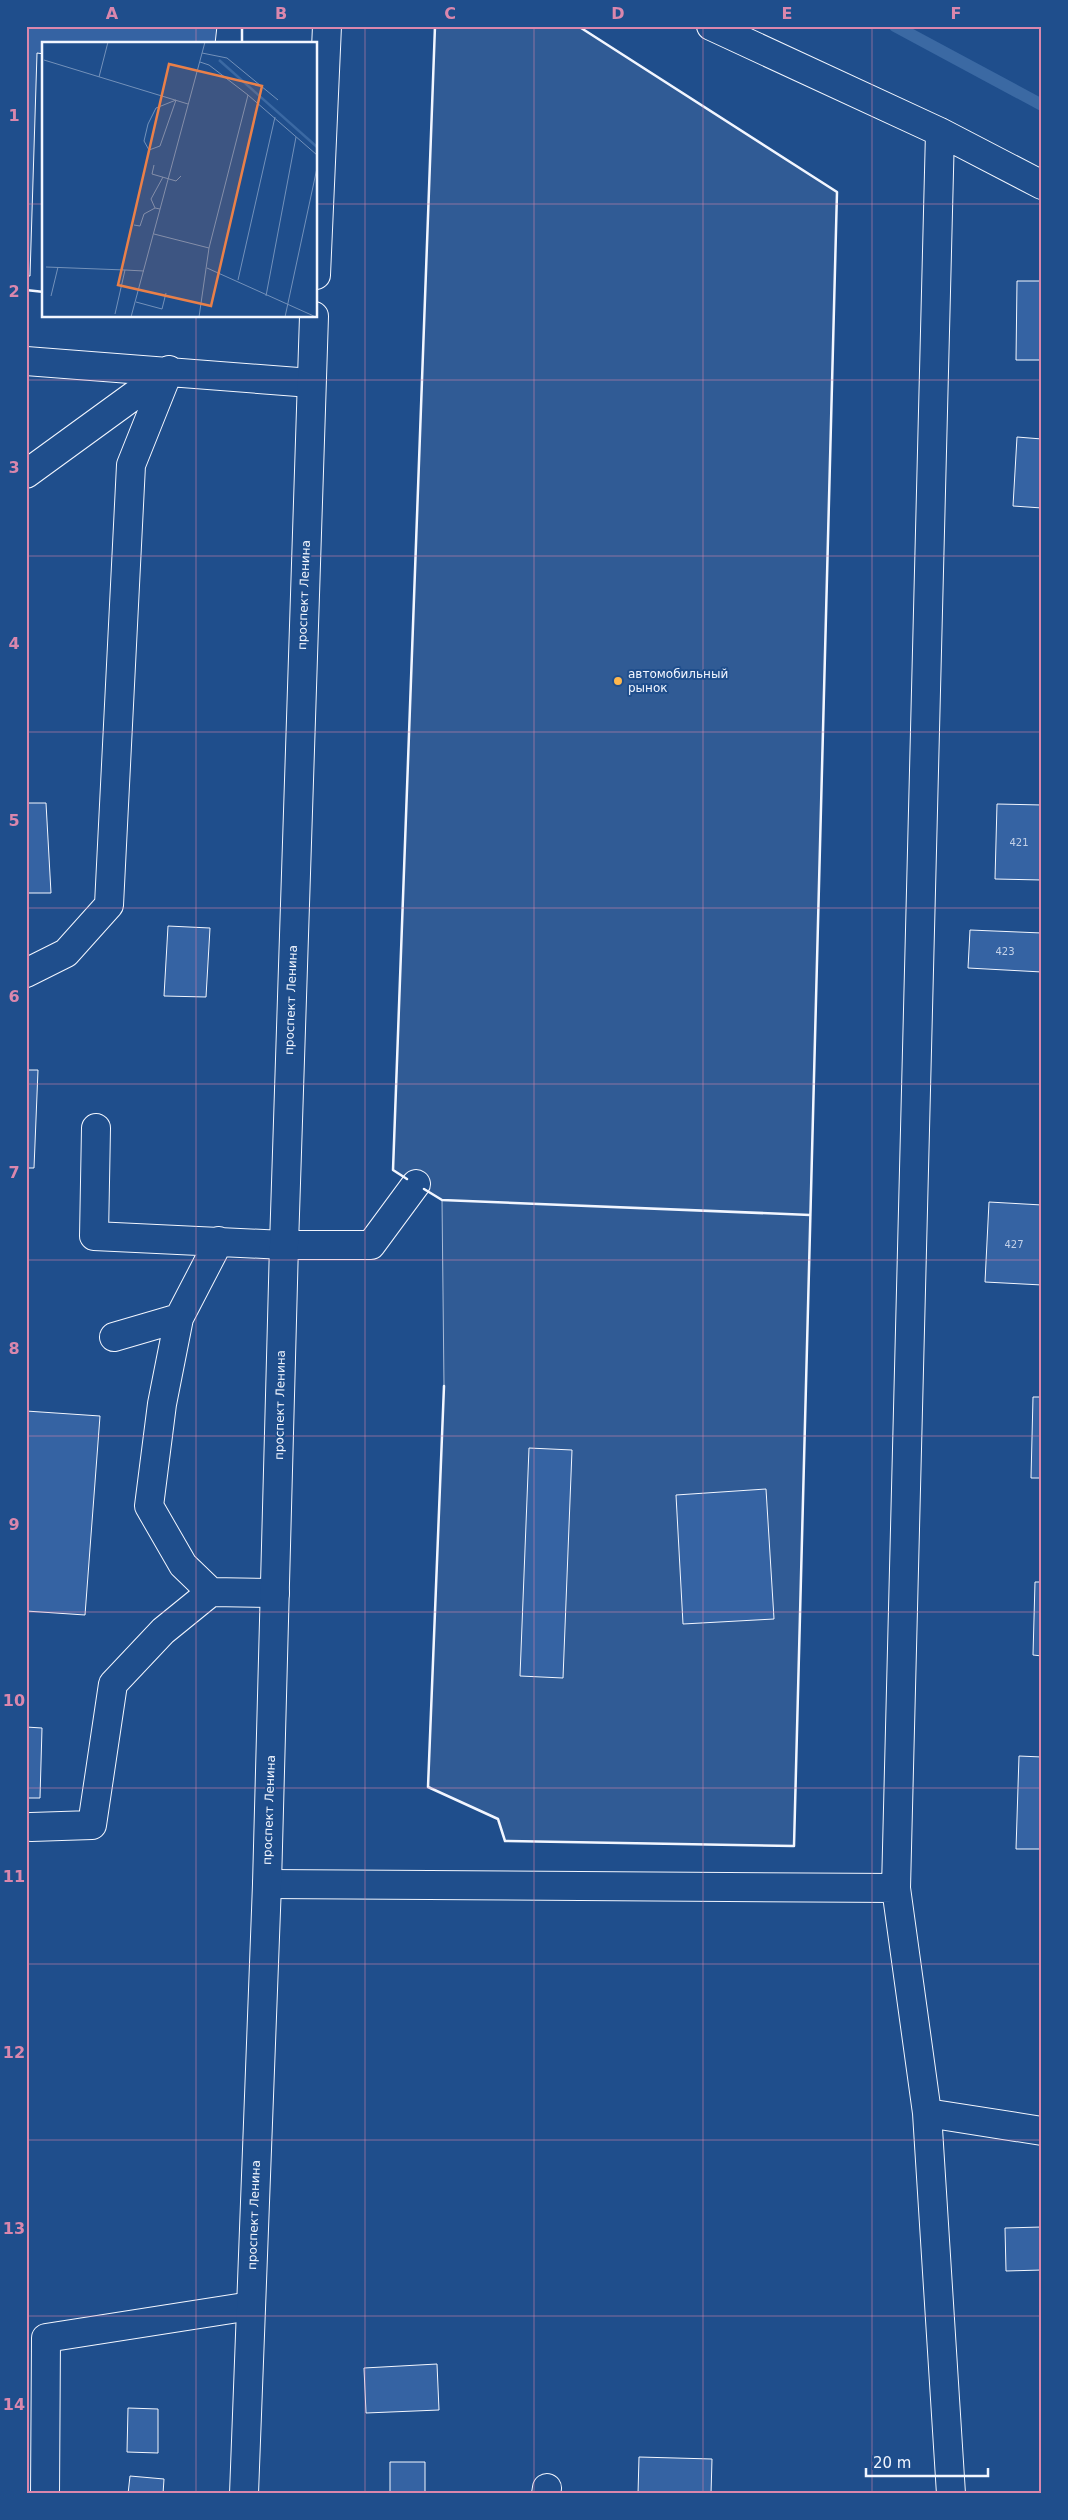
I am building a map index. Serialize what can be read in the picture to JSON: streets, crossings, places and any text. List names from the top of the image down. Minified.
{"streets":{"main road":["проспект Ленина"]},"places":["автомобильный рынок"],"house_numbers":["421","423","427"],"scale_bar":"20 m","grid":{"columns":["A","B","C","D","E","F"],"rows":["1","2","3","4","5","6","7","8","9","10","11","12","13","14"]}}
